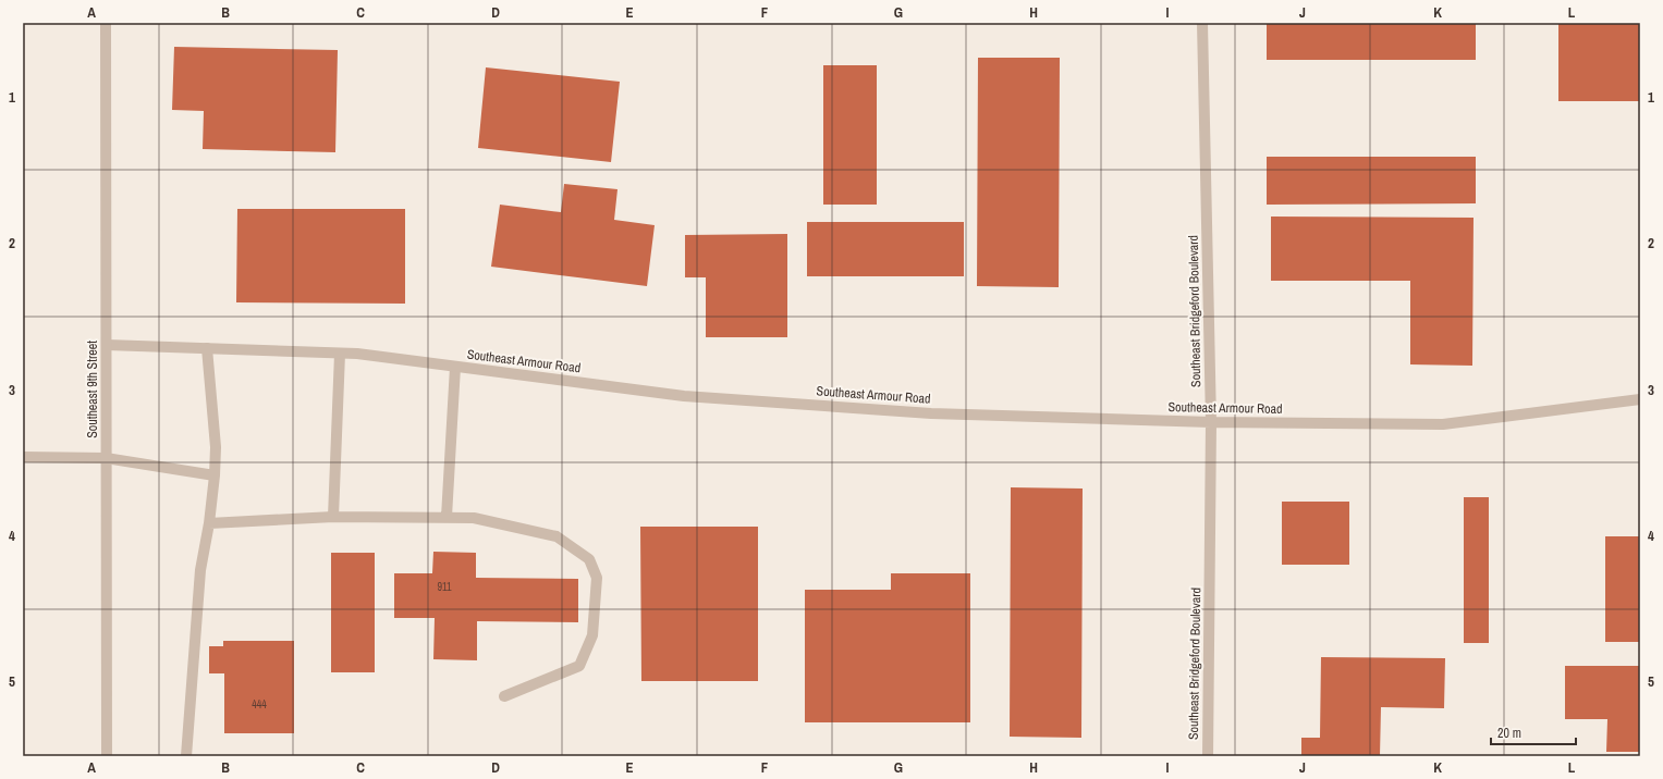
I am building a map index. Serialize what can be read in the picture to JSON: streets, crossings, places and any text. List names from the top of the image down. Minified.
{"streets":{"street":["Southeast Bridgeford Boulevard","Southeast Armour Road","Southeast 9th Street"]},"crossings":[["Southeast Bridgeford Boulevard","Southeast Armour Road"],["Southeast Armour Road","Southeast 9th Street"]],"house_numbers":["911","444"],"scale_bar":"20 m","grid":{"columns":["A","B","C","D","E","F","G","H","I","J","K","L"],"rows":["1","2","3","4","5"]}}
